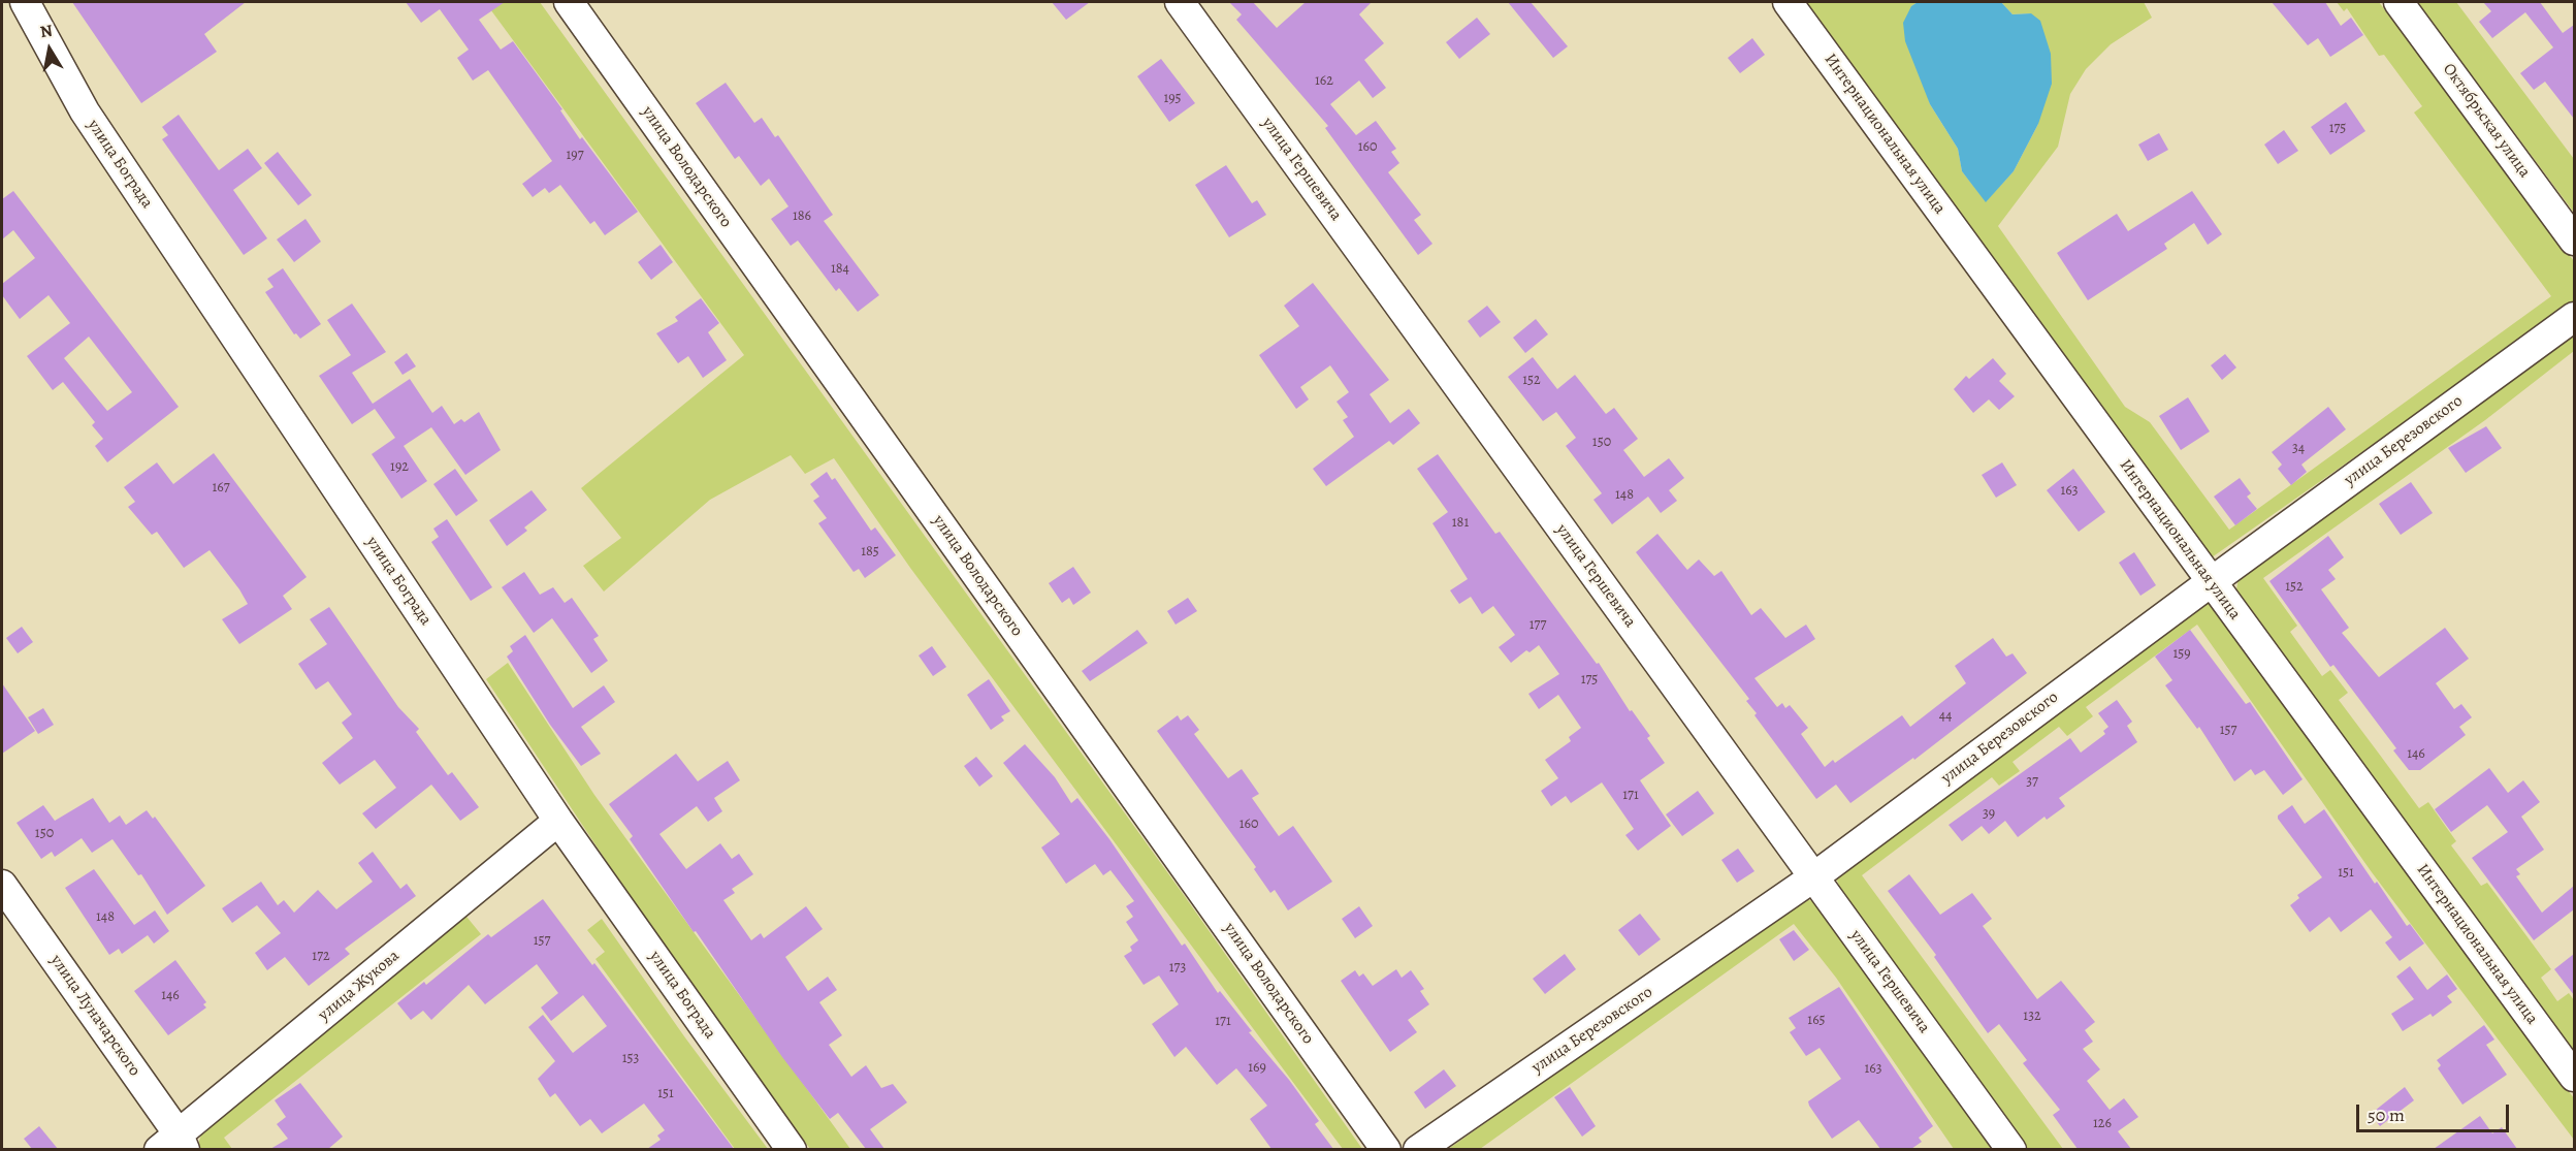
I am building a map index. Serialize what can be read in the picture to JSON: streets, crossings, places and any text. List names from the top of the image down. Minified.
{"streets":{"street":["Октябрьская улица","Интернациональная улица","улица Бограда","улица Володарского","улица Гершевича","улица Березовского","улица Жукова","улица Луначарского"]},"crossings":[["Интернациональная улица","улица Березовского"],["улица Бограда","улица Жукова"],["улица Гершевича","улица Березовского"],["улица Жукова","улица Луначарского"]],"house_numbers":["162","195","175","160","197","186","184","152","150","34","192","167","163","148","181","185","152","177","159","175","44","157","146","37","171","39","160","150","151","148","157","172","173","146","132","165","171","153","169","163","151","126"],"scale_bar":"50 m","north":"top"}
